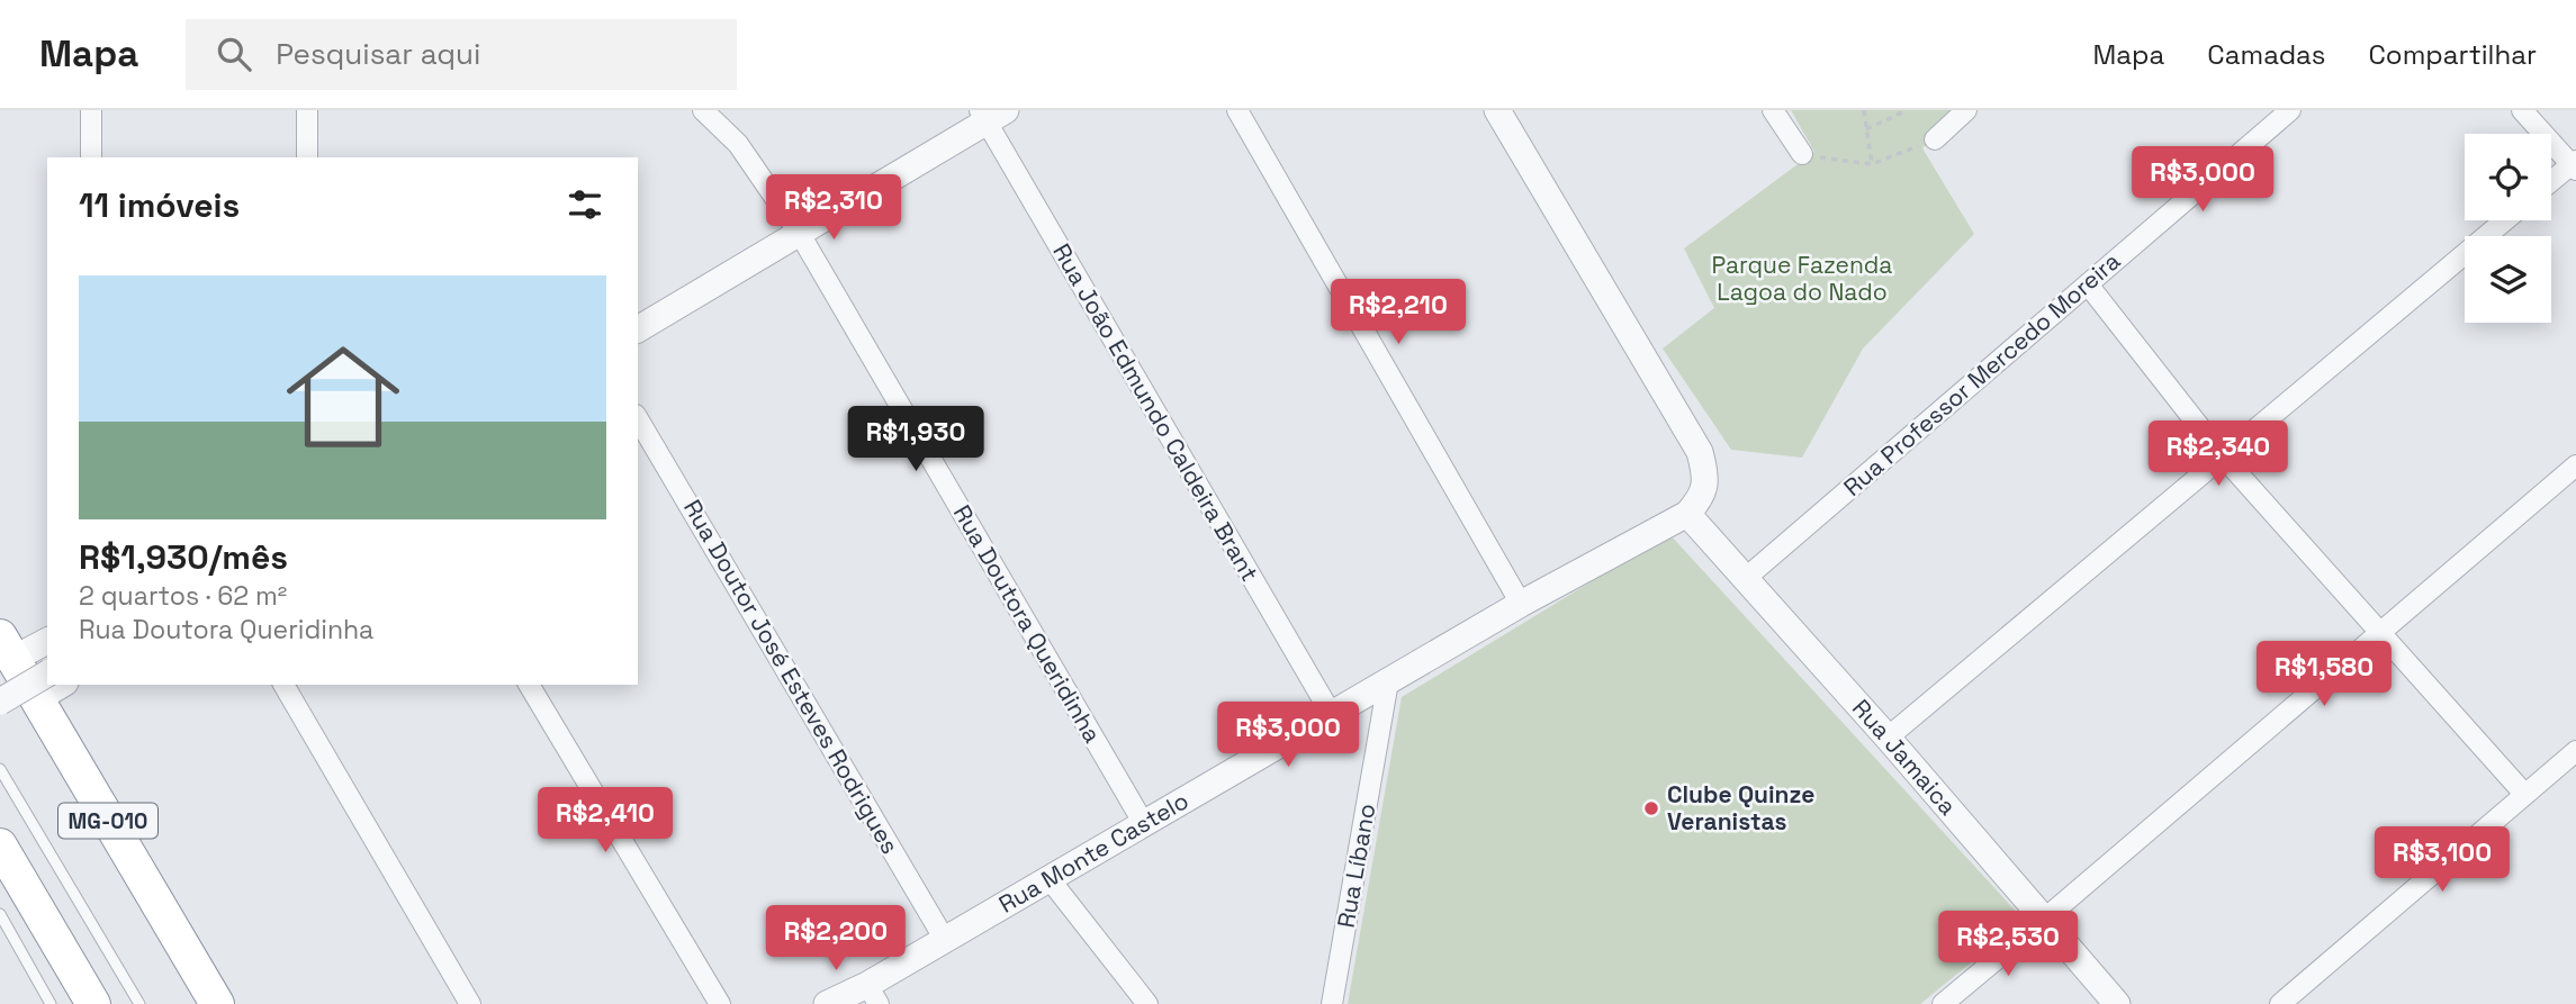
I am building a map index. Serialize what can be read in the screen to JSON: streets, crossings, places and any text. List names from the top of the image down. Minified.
{"streets":{"highway":["MG-010"],"street":["Rua Professor Mercedo Moreira","Rua João Edmundo Caldeira Brant","Rua Doutora Queridinha","Rua Doutor José Esteves Rodrigues","Rua Jamaica","Rua Monte Castelo","Rua Líbano"]},"crossings":[["Rua Professor Mercedo Moreira","Rua Jamaica"],["Rua João Edmundo Caldeira Brant","Rua Monte Castelo"],["Rua Doutora Queridinha","Rua Monte Castelo"],["Rua Doutor José Esteves Rodrigues","Rua Monte Castelo"],["Rua Jamaica","Rua Monte Castelo"],["Rua Monte Castelo","Rua Líbano"]],"parks":["Parque Fazenda Lagoa do Nado"],"places":["Clube Quinze Veranistas"],"page":{"header":"Mapa","search":"Pesquisar aqui","nav":["Mapa","Camadas","Compartilhar"],"price":["R$3,000","R$2,310","R$2,210","R$1,930","R$2,340","R$1,580","R$3,000","R$2,410","R$3,100","R$2,200","R$2,530"],"heading":"11 imóveis","list":[{"name":"R$1,930/mês","note":"2 quartos · 62 m² · Rua Doutora Queridinha"}]}}
